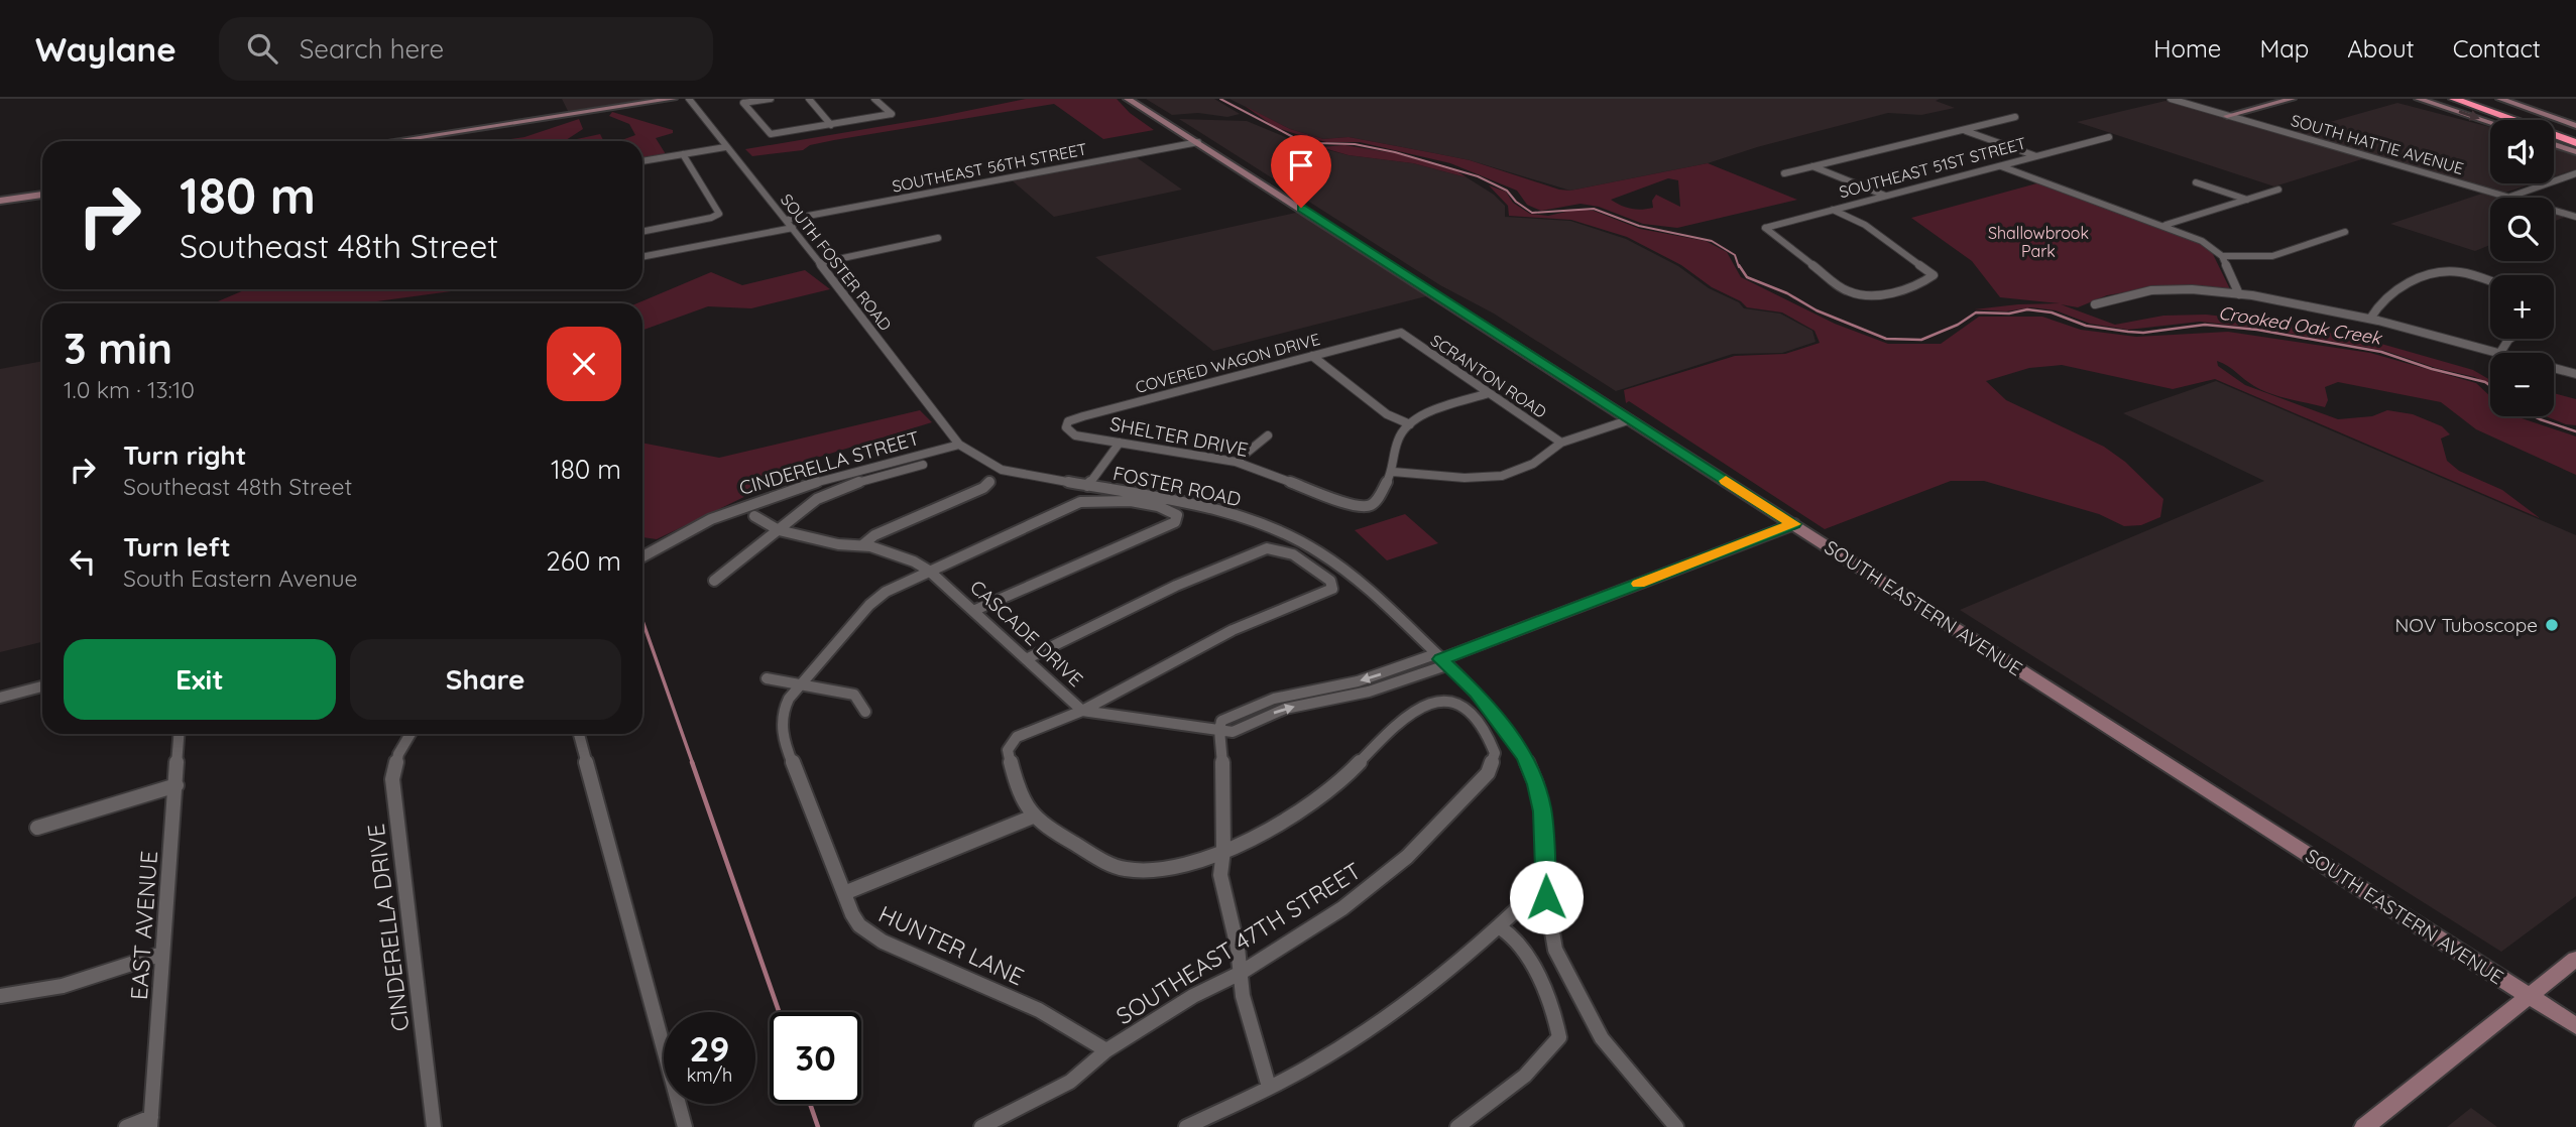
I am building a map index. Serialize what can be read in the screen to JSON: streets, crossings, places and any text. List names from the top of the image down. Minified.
{"streets":{"main road":["SOUTH EASTERN AVENUE"],"street":["SOUTH HATTIE AVENUE","SOUTHEAST 56TH STREET","SOUTHEAST 51ST STREET","SOUTH FOSTER ROAD","COVERED WAGON DRIVE","SCRANTON ROAD","SHELTER DRIVE","CINDERELLA STREET","FOSTER ROAD","CASCADE DRIVE","EAST AVENUE","CINDERELLA DRIVE","SOUTHEAST 47TH STREET","HUNTER LANE"]},"crossings":[["SOUTHEAST 56TH STREET","SOUTH FOSTER ROAD"],["SOUTHEAST 56TH STREET","SOUTH EASTERN AVENUE"],["SOUTH FOSTER ROAD","CINDERELLA STREET"],["SOUTH FOSTER ROAD","FOSTER ROAD"],["COVERED WAGON DRIVE","SCRANTON ROAD"],["COVERED WAGON DRIVE","SHELTER DRIVE"],["CINDERELLA STREET","FOSTER ROAD"],["FOSTER ROAD","CASCADE DRIVE"],["SOUTH EASTERN AVENUE","CASCADE DRIVE"],["CASCADE DRIVE","HUNTER LANE"],["SOUTHEAST 47TH STREET","HUNTER LANE"]],"water":["Crooked Oak Creek"],"parks":["Shallowbrook Park"],"places":["NOV Tuboscope"],"page":{"header":"Waylane","search":"Search here","nav":["Home","Map","About","Contact"],"map_buttons":["+","−"],"turn":["180 m","Southeast 48th Street"],"heading":["3 min","1.0 km · 13:10"],"list":[{"name":"Turn right","note":"Southeast 48th Street","value":"180 m"},{"name":"Turn left","note":"South Eastern Avenue","value":"260 m"}],"buttons":["Exit","Share"],"speed":"29 km/h","limit":"30"}}
